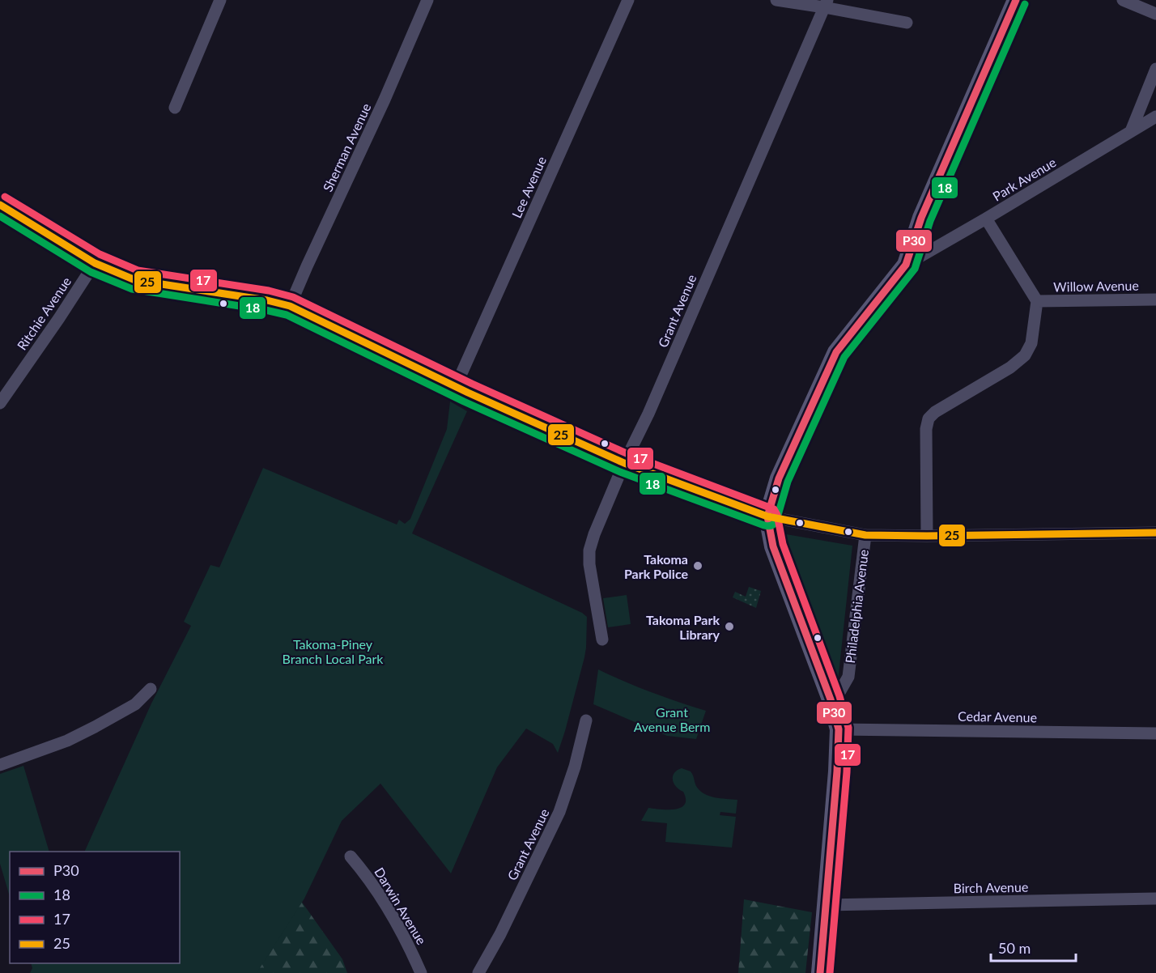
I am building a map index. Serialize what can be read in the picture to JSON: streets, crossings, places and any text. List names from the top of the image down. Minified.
{"streets":{"street":["Sherman Avenue","Park Avenue","Lee Avenue","Willow Avenue","Grant Avenue","Ritchie Avenue","Philadelphia Avenue","Cedar Avenue","Birch Avenue","Darwin Avenue"]},"parks":["Takoma-Piney Branch Local Park","Grant Avenue Berm"],"places":["Takoma Park Police","Takoma Park Library"],"lines":["transit line P30","transit line 18","transit line 17","transit line 25"],"legend":["P30","18","17","25"],"scale_bar":"50 m"}
